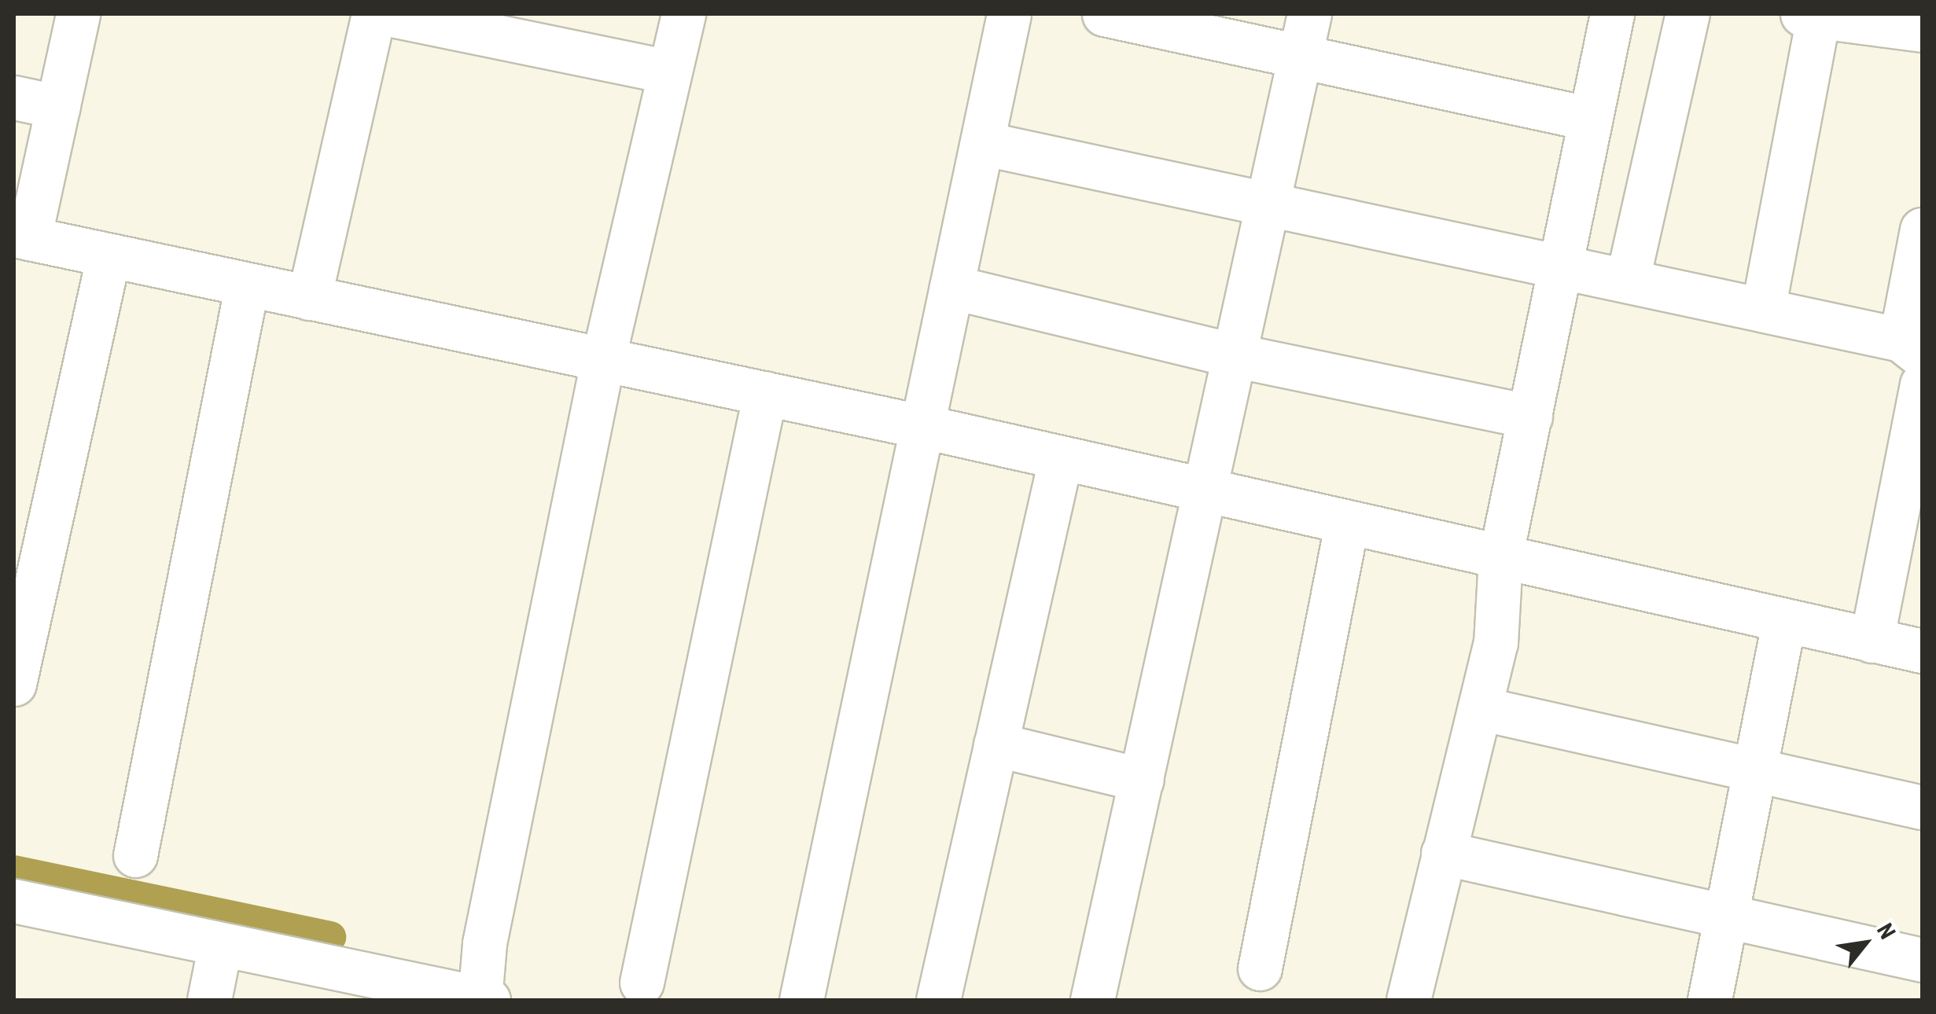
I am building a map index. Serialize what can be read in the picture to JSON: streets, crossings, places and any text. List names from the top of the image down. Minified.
{"north":"top right"}
